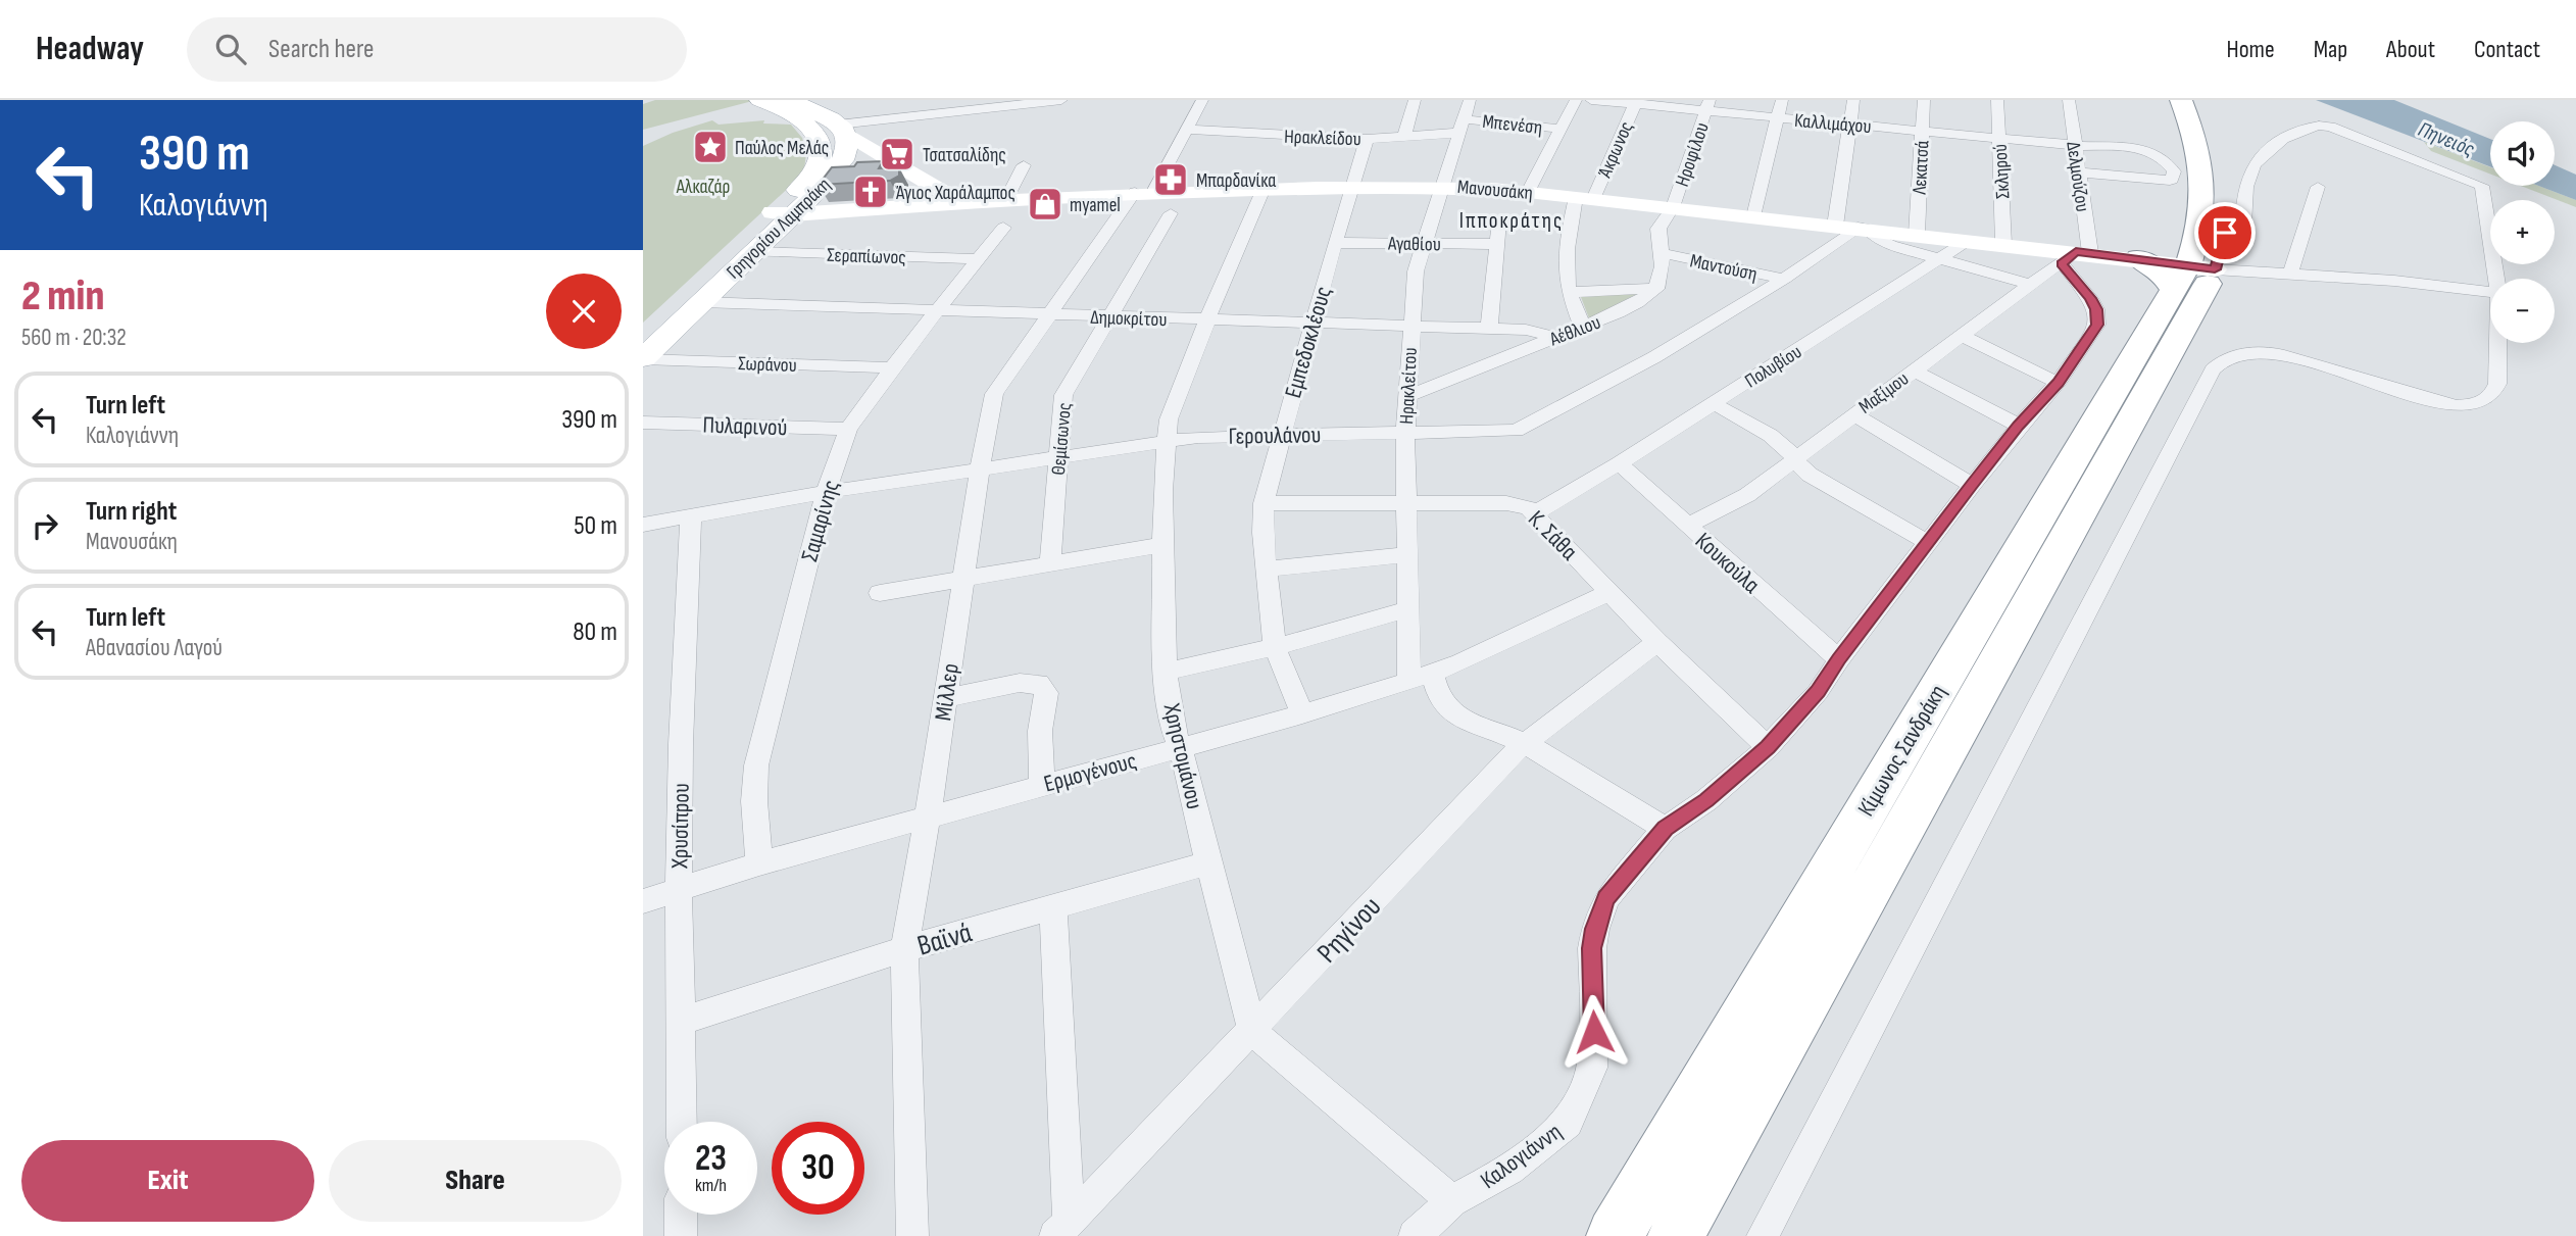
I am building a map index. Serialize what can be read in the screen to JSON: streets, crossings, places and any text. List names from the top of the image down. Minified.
{"streets":{"highway":["Κίμωνος Σανδράκη"],"main road":["Γρηγορίου Λαμπράκη"],"street":["Καλλιμάχου","Μπενέση","Ηρακλείδου","Άκρωνος","Ηροφίλου","Λεκατσά","Σκληρού","Δελμούζου","Μανουσάκη","Αγαθίου","Σεραπίωνος","Μαντούση","Δημοκρίτου","Αέθλιου","Εμπεδοκλέους","Σωράνου","Πολυβίου","Ηρακλείτου","Μαξίμου","Πυλαρινού","Γερουλάνου","Θεμίσωνος","Σαμαρίνης","Κ. Σάθα","Κουκούλα","Μίλλερ","Χρηστομάνου","Ερμογένους","Χρυσίπpου","Ρηγίνου","Βαϊνά","Καλογιάννη"]},"crossings":[["Καλλιμάχου","Άκρωνος"],["Καλλιμάχου","Ηροφίλου"],["Καλλιμάχου","Λεκατσά"],["Καλλιμάχου","Σκληρού"],["Καλλιμάχου","Δελμούζου"],["Μπενέση","Ηρακλείδου"],["Μπενέση","Ηρακλείτου"],["Ηρακλείδου","Εμπεδοκλέους"],["Ηρακλείδου","Ηρακλείτου"],["Ηρακλείδου","Μίλλερ"],["Άκρωνος","Μανουσάκη"],["Άκρωνος","Αέθλιου"],["Ηροφίλου","Μανουσάκη"],["Λεκατσά","Μανουσάκη"],["Σκληρού","Μανουσάκη"],["Δελμούζου","Μανουσάκη"],["Δελμούζου","Μαξίμου"],["Δελμούζου","Καλογιάννη"],["Μανουσάκη","Γρηγορίου Λαμπράκη"],["Μανουσάκη","Εμπεδοκλέους"],["Μανουσάκη","Πολυβίου"],["Μανουσάκη","Ηρακλείτου"],["Μανουσάκη","Μαξίμου"],["Μανουσάκη","Γερουλάνου"],["Μανουσάκη","Μίλλερ"],["Μανουσάκη","Χρηστομάνου"],["Μανουσάκη","Καλογιάννη"],["Γρηγορίου Λαμπράκη","Σεραπίωνος"],["Γρηγορίου Λαμπράκη","Δημοκρίτου"],["Γρηγορίου Λαμπράκη","Σωράνου"],["Αγαθίου","Εμπεδοκλέους"],["Αγαθίου","Ηρακλείτου"],["Σεραπίωνος","Σαμαρίνης"],["Μαντούση","Γερουλάνου"],["Δημοκρίτου","Αέθλιου"],["Δημοκρίτου","Εμπεδοκλέους"],["Δημοκρίτου","Ηρακλείτου"],["Δημοκρίτου","Θεμίσωνος"],["Δημοκρίτου","Σαμαρίνης"],["Δημοκρίτου","Μίλλερ"],["Δημοκρίτου","Χρηστομάνου"],["Αέθλιου","Ηρακλείτου"],["Εμπεδοκλέους","Γερουλάνου"],["Εμπεδοκλέους","Κ. Σάθα"],["Εμπεδοκλέους","Ερμογένους"],["Σωράνου","Σαμαρίνης"],["Πολυβίου","Κ. Σάθα"],["Πολυβίου","Κουκούλα"],["Ηρακλείτου","Γερουλάνου"],["Ηρακλείτου","Κ. Σάθα"],["Ηρακλείτου","Ερμογένους"],["Μαξίμου","Κουκούλα"],["Μαξίμου","Καλογιάννη"],["Πυλαρινού","Σαμαρίνης"],["Γερουλάνου","Θεμίσωνος"],["Γερουλάνου","Σαμαρίνης"],["Γερουλάνου","Μίλλερ"],["Γερουλάνου","Χρηστομάνου"],["Γερουλάνου","Χρυσίπpου"],["Σαμαρίνης","Ερμογένους"],["Κ. Σάθα","Ερμογένους"],["Κ. Σάθα","Ρηγίνου"],["Κ. Σάθα","Καλογιάννη"],["Κουκούλα","Καλογιάννη"],["Μίλλερ","Ερμογένους"],["Μίλλερ","Βαϊνά"],["Χρηστομάνου","Ερμογένους"],["Χρηστομάνου","Ρηγίνου"],["Χρηστομάνου","Βαϊνά"],["Ερμογένους","Χρυσίπpου"],["Χρυσίπpου","Βαϊνά"]],"districts":["Ιπποκράτης"],"water":["Πηνειός"],"parks":["Αλκαζάρ"],"places":{"place":["Παύλος Μελάς"],"supermarket":["Τσατσαλίδης"],"pharmacy":["Μπαρδανίκα"],"church":["Άγιος Χαράλαμπος"],"shop":["myamel"]},"page":{"header":"Headway","search":"Search here","nav":["Home","Map","About","Contact"],"turn":["390 m","Καλογιάννη"],"map_buttons":["+","−"],"heading":["2 min","560 m · 20:32"],"list":[{"name":"Turn left","note":"Καλογιάννη","value":"390 m"},{"name":"Turn right","note":"Μανουσάκη","value":"50 m"},{"name":"Turn left","note":"Αθανασίου Λαγού","value":"80 m"}],"speed":"23 km/h","limit":"30","buttons":["Exit","Share"]}}
